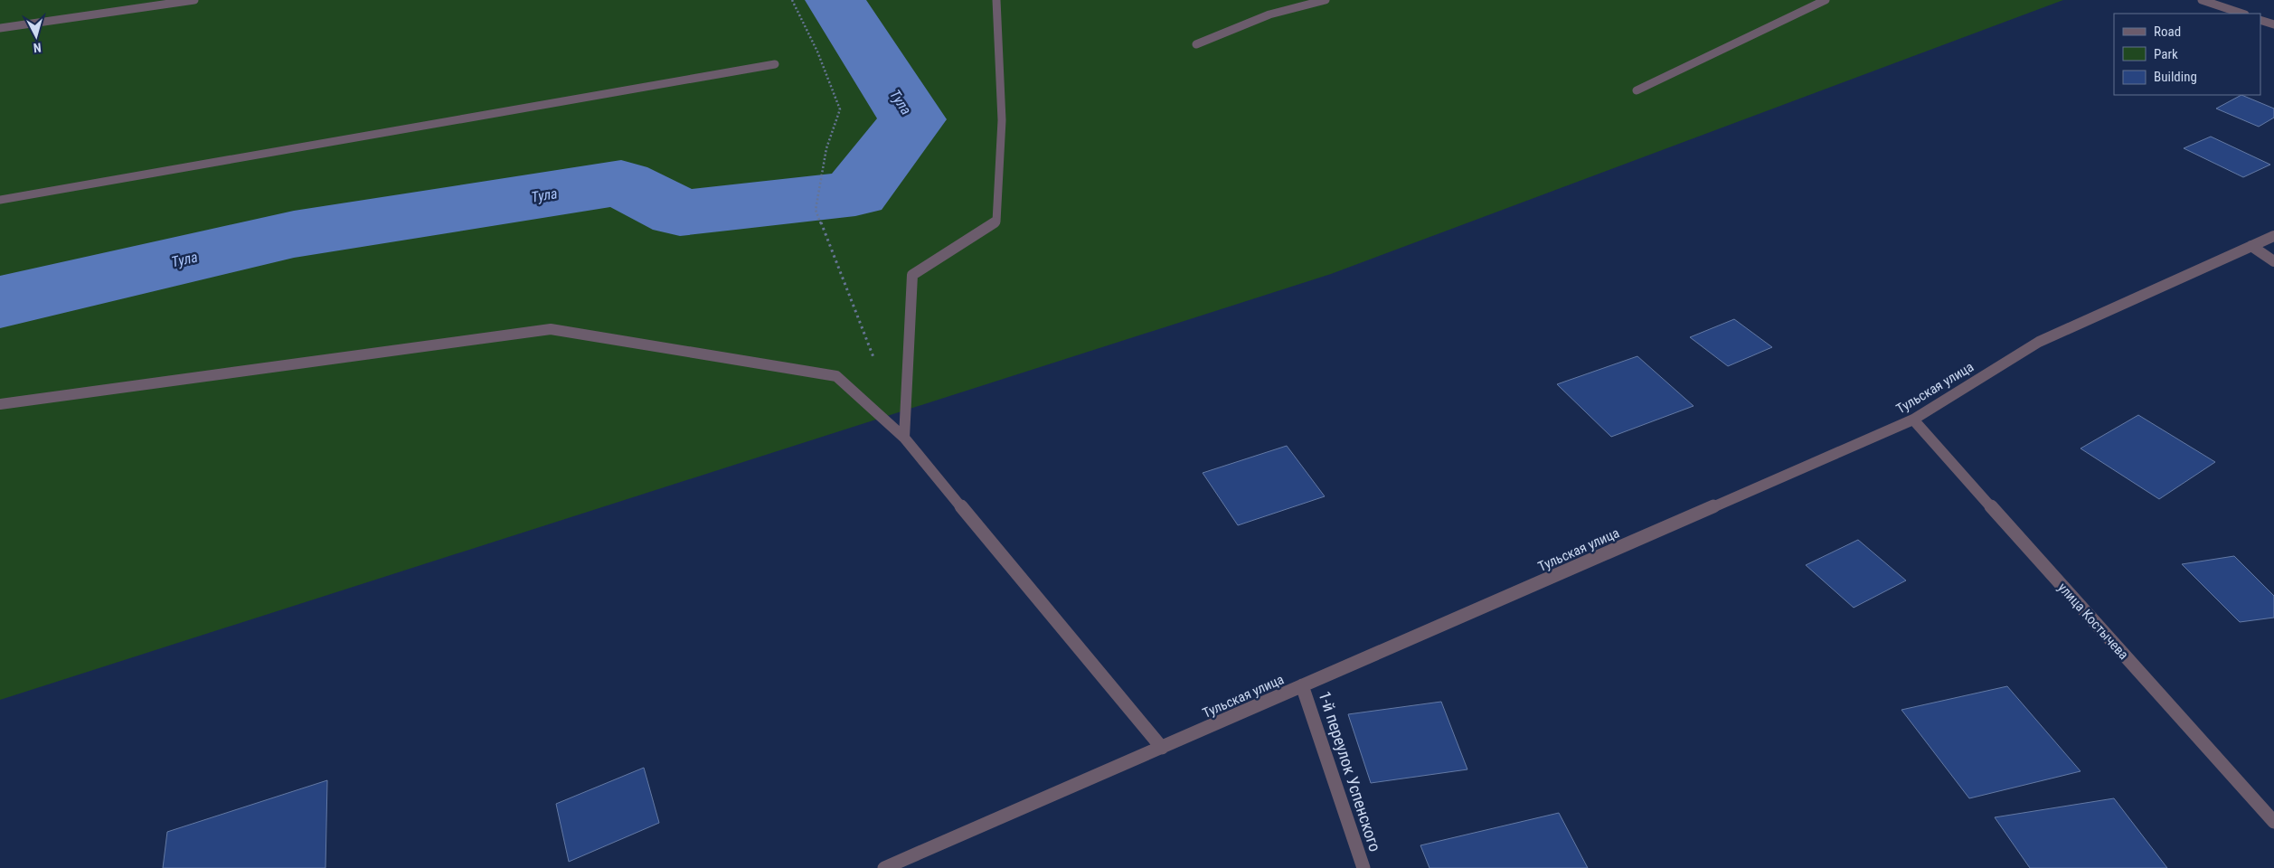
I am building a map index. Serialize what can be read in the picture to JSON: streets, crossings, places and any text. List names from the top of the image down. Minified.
{"streets":{"street":["Тульская улица","улица Костычева","1-й переулок Успенского"]},"crossings":[["Тульская улица","улица Костычева"],["Тульская улица","1-й переулок Успенского"]],"water":["Тула"],"legend":["Road","Park","Building"],"north":"bottom"}
